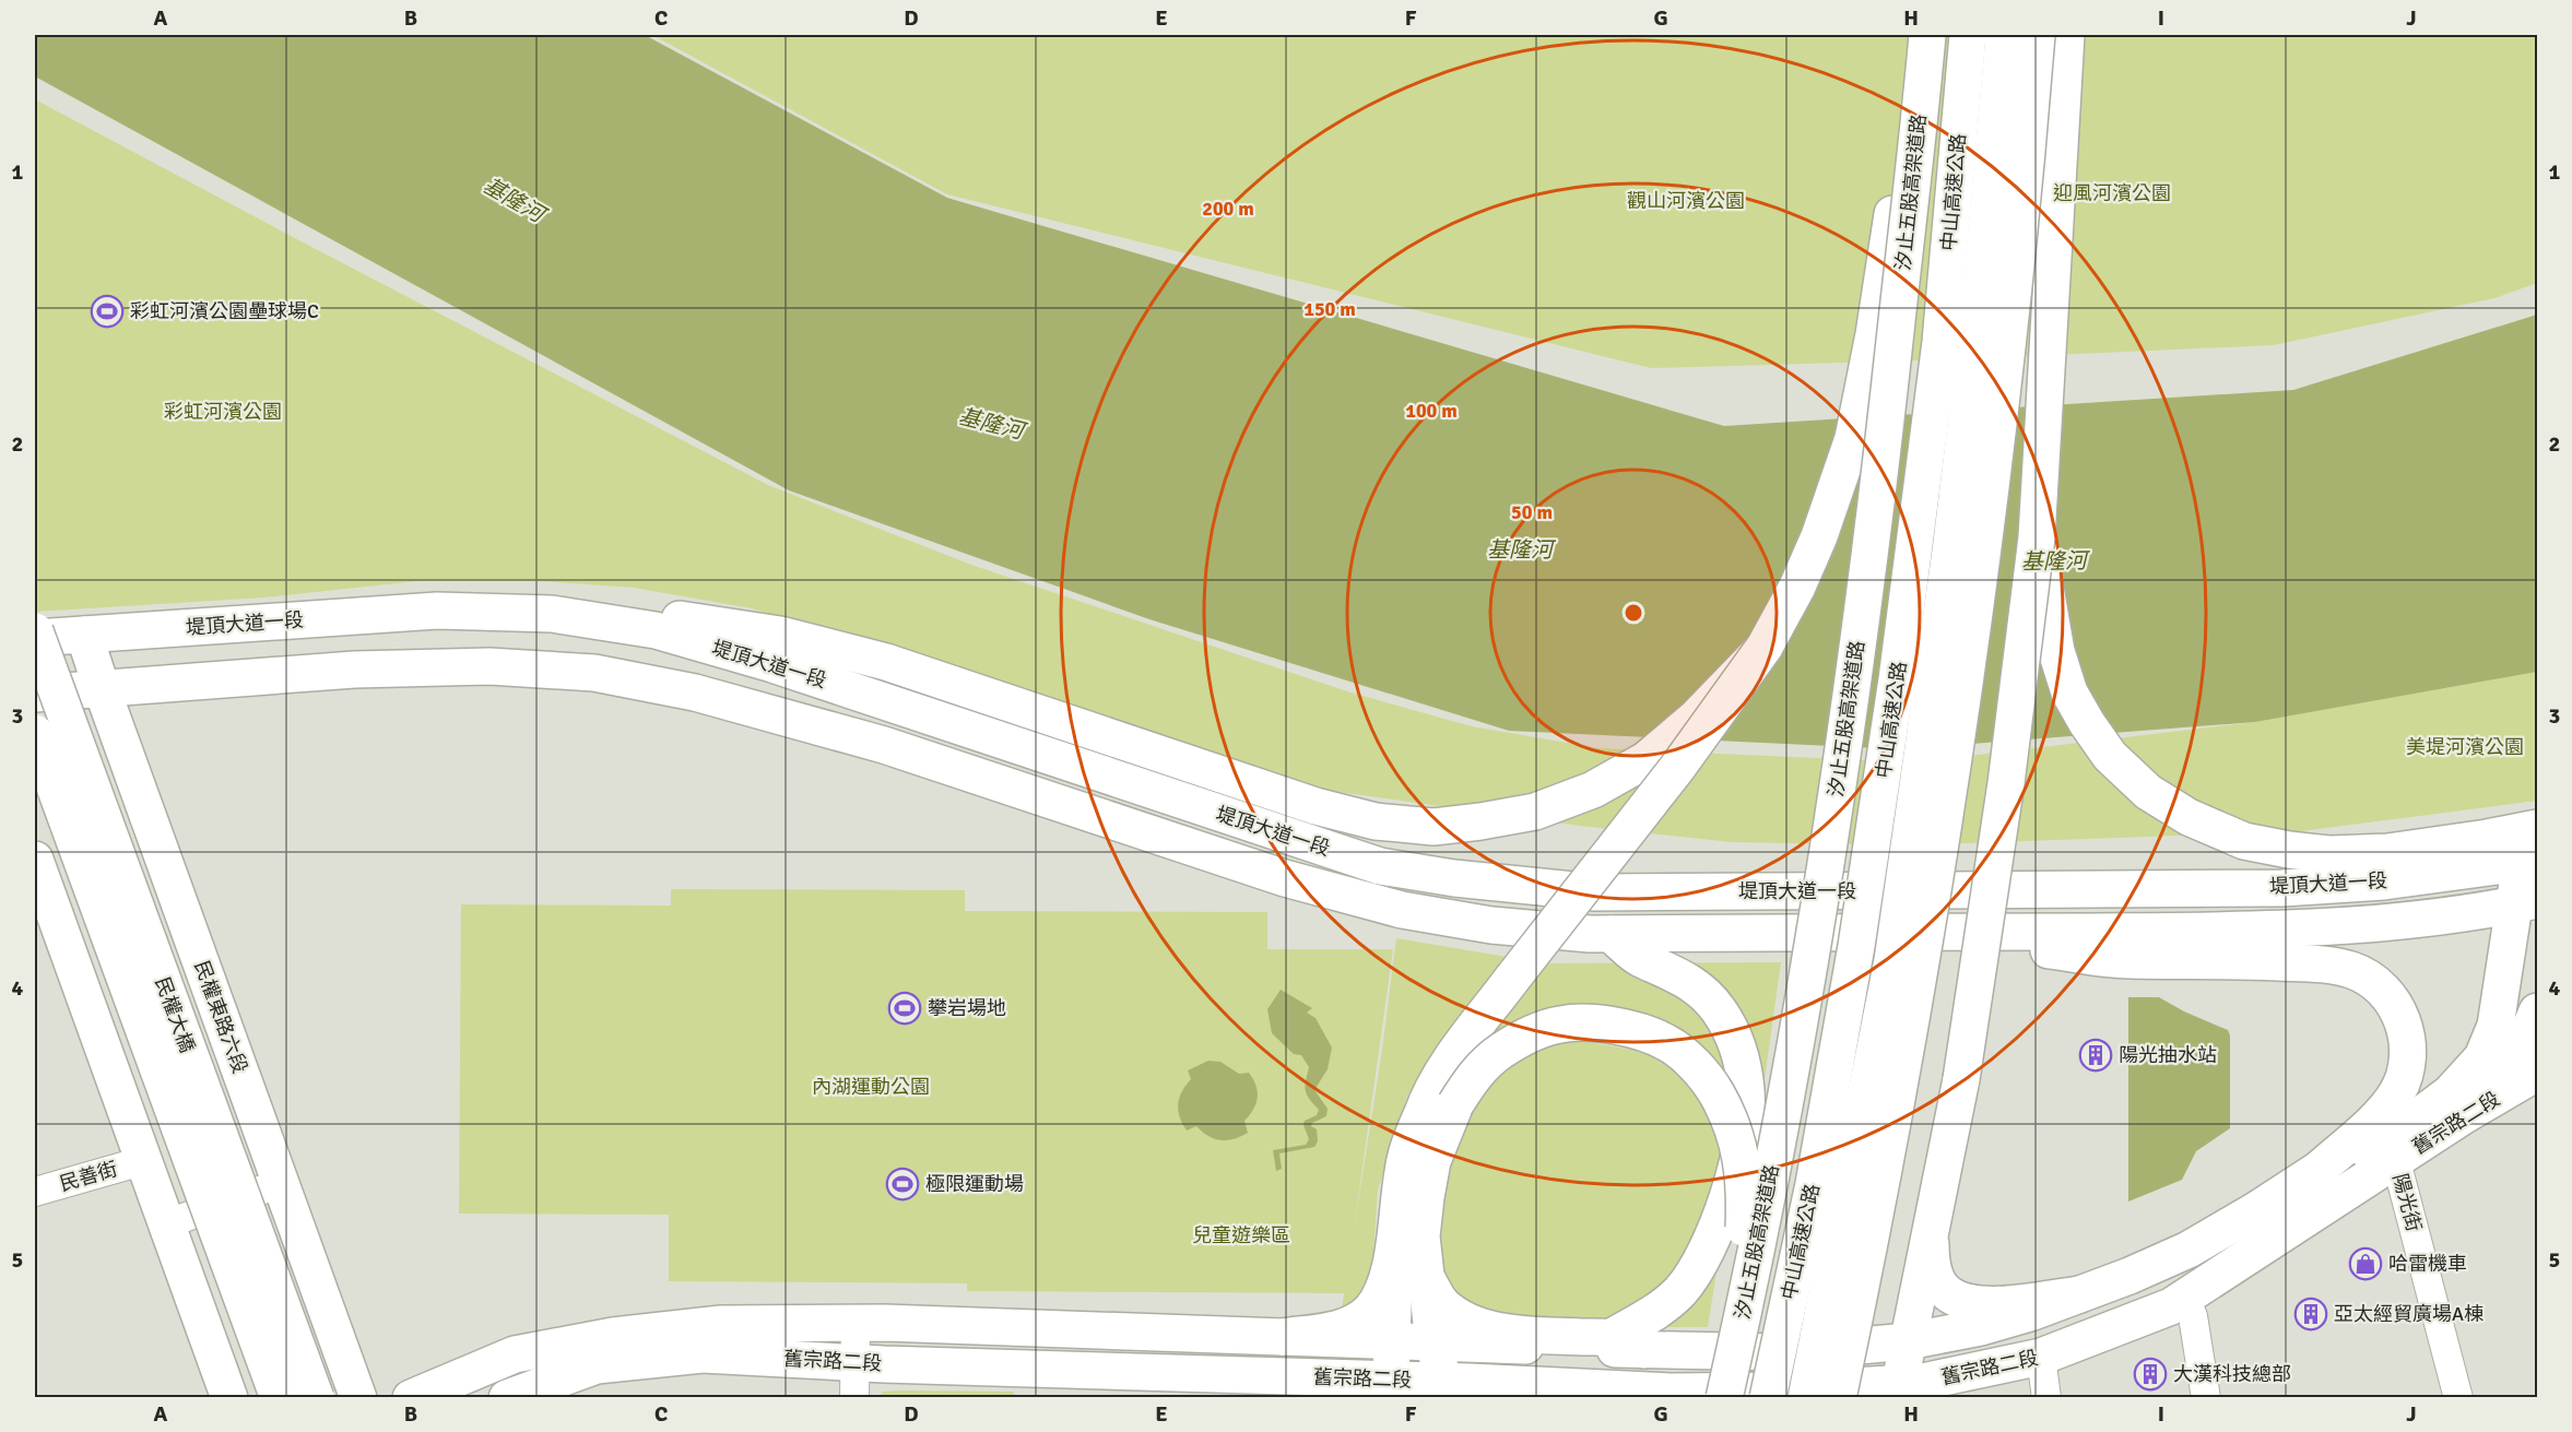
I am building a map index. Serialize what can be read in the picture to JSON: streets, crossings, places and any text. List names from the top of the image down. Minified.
{"streets":{"main road":["汐止五股高架道路","中山高速公路","堤頂大道一段","民權大橋","民權東路六段","舊宗路二段"],"street":["民善街","陽光街"]},"crossings":[["堤頂大道一段","民權東路六段"],["舊宗路二段","陽光街"]],"water":["基隆河"],"parks":["迎風河濱公園","觀山河濱公園","彩虹河濱公園","美堤河濱公園","內湖運動公園","兒童遊樂區"],"places":{"sports":["彩虹河濱公園壘球場C","攀岩場地","極限運動場"],"building":["陽光抽水站","亞太經貿廣場A棟","大漢科技總部"],"shop":["哈雷機車"]},"grid":{"columns":["A","B","C","D","E","F","G","H","I","J"],"rows":["1","2","3","4","5"]},"rings":["200 m","150 m","100 m","50 m"]}
